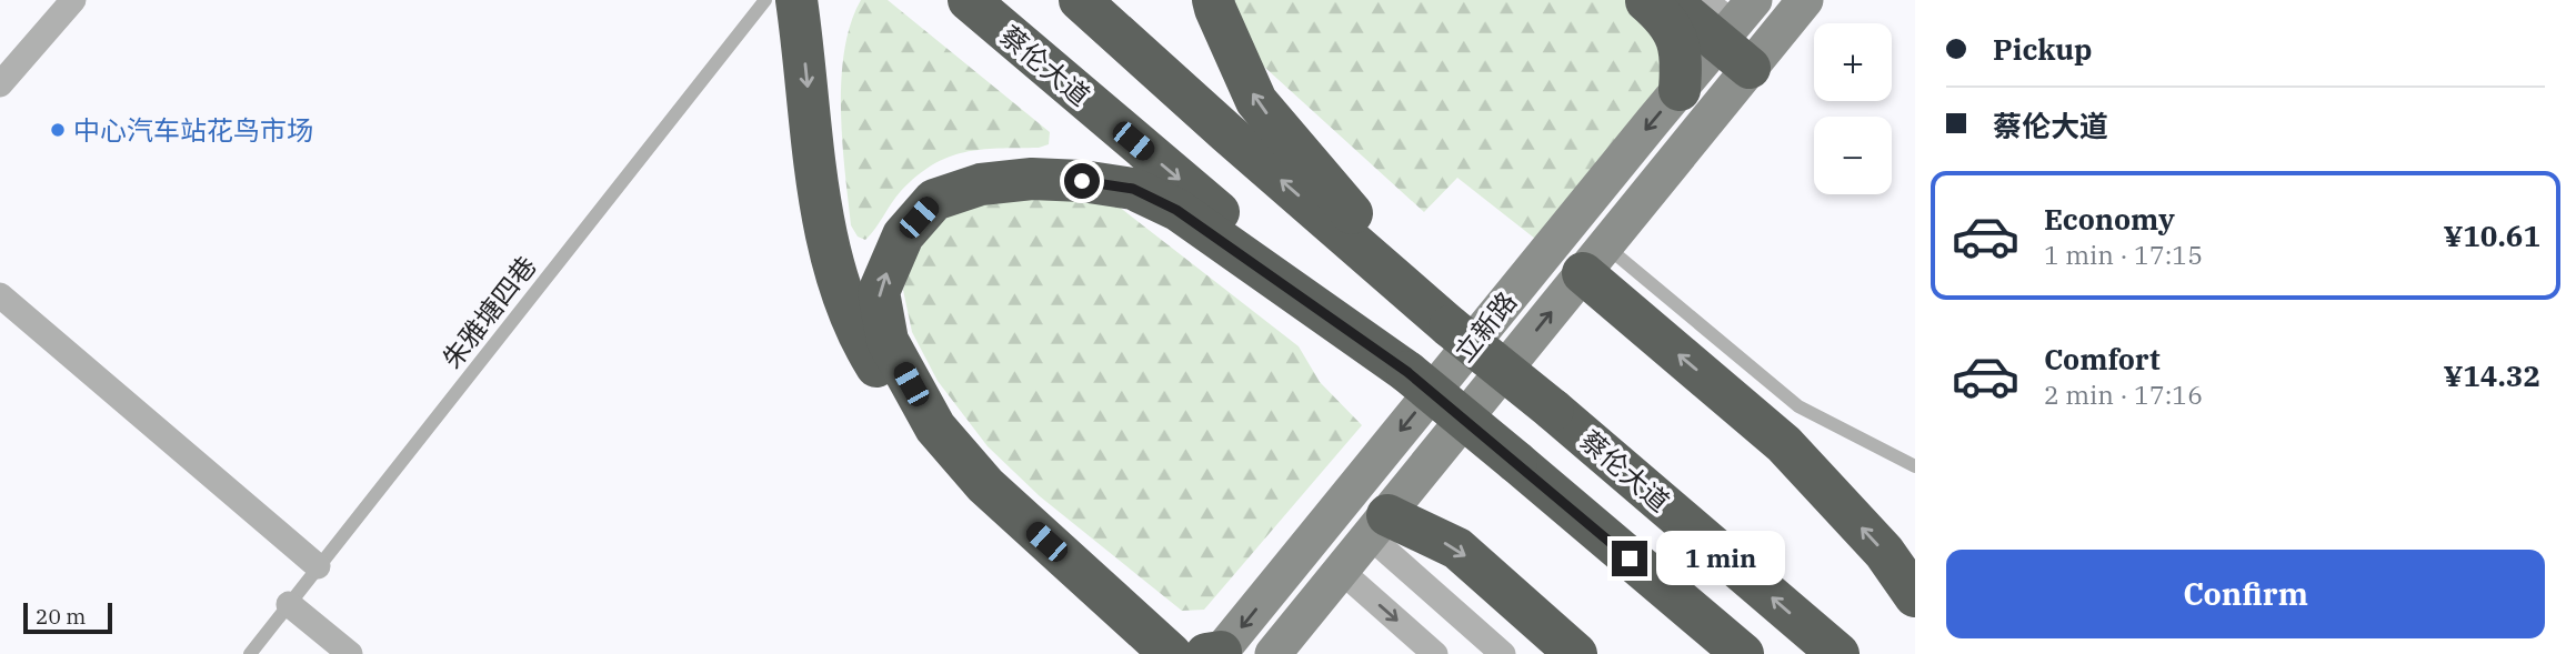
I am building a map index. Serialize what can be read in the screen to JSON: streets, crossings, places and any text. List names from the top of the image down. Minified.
{"streets":{"highway":["蔡伦大道"],"main road":["立新路"],"lane":["朱雅塘四巷"]},"places":["中心汽车站花鸟市场"],"scale_bar":"20 m","page":{"banner":["Pickup","蔡伦大道"],"map_buttons":["+","−"],"list":[{"name":"Economy","note":"1 min · 17:15","value":"¥10.61"},{"name":"Comfort","note":"2 min · 17:16","value":"¥14.32"}],"bubble":"1 min","buttons":"Confirm","scale":"20 m"}}
